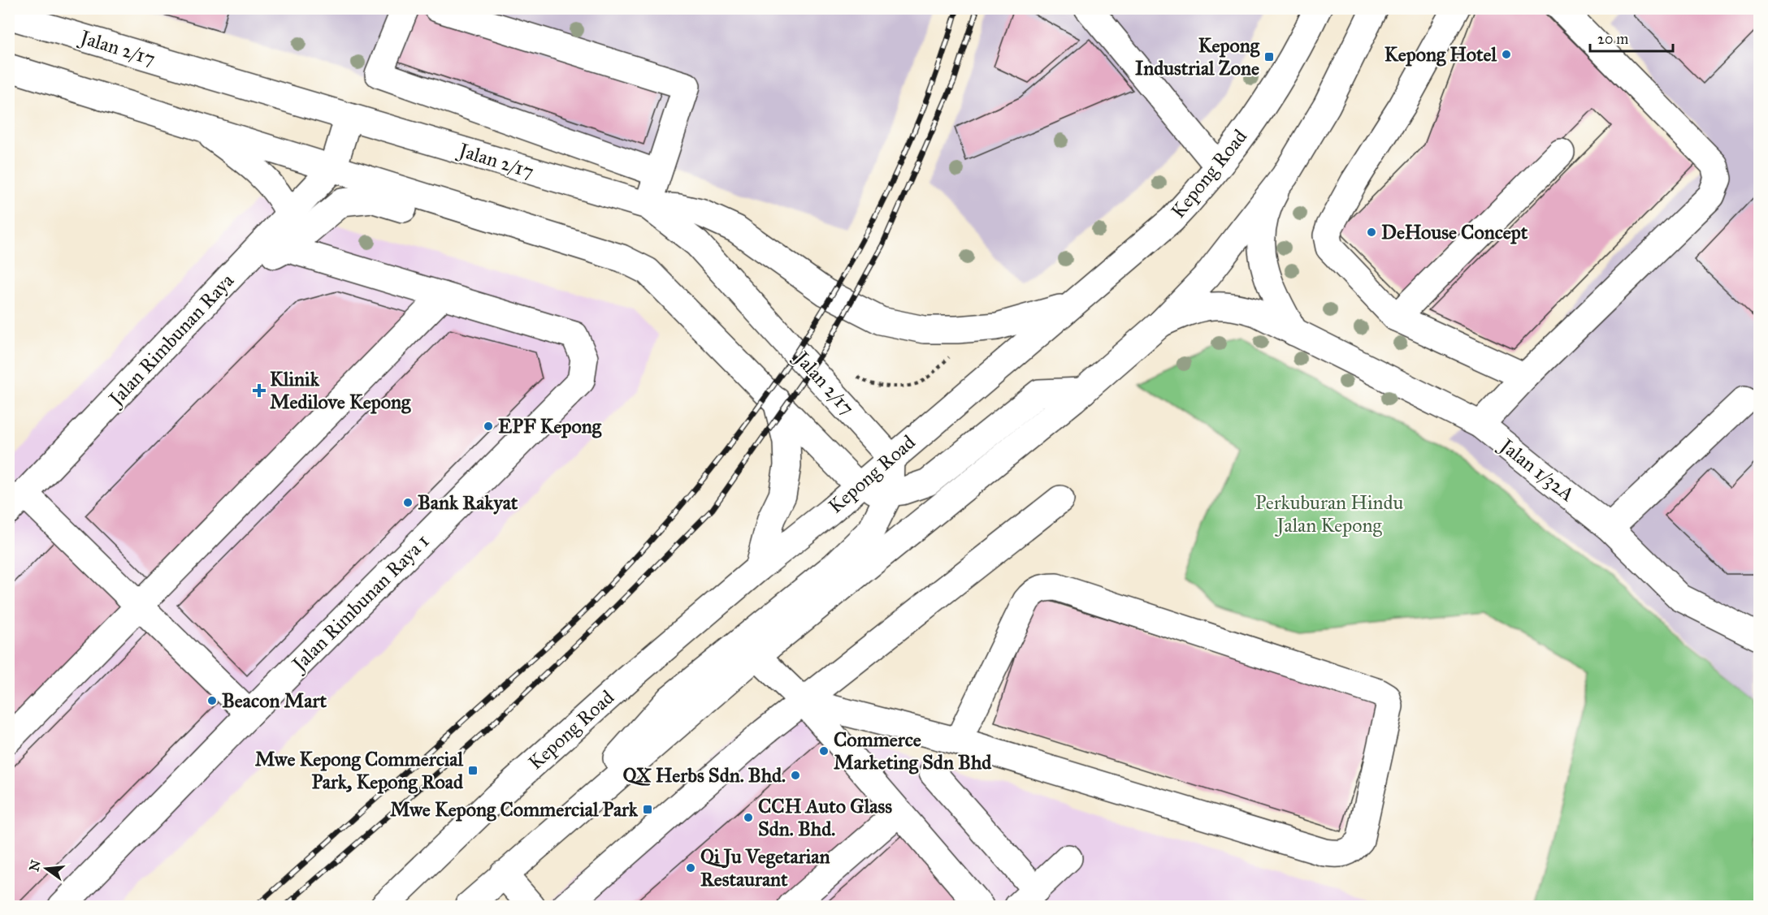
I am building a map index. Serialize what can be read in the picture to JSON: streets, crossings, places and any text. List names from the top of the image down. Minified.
{"streets":{"street":["Jalan 2/17","Kepong Road","Jalan Rimbunan Raya","Jalan 1/32A","Jalan Rimbunan Raya 1"]},"crossings":[["Jalan 2/17","Kepong Road"]],"parks":["Perkuburan Hindu Jalan Kepong"],"places":{"other":["Kepong Hotel","DeHouse Concept","EPF Kepong","Bank Rakyat","Beacon Mart","Commerce Marketing Sdn Bhd","QX Herbs Sdn. Bhd.","CCH Auto Glass Sdn. Bhd.","Qi Ju Vegetarian Restaurant"],"transit":["Kepong Industrial Zone","Mwe Kepong Commercial Park, Kepong Road","Mwe Kepong Commercial Park"],"health":["Klinik Medilove Kepong"]},"scale_bar":"20 m","north":"left"}
